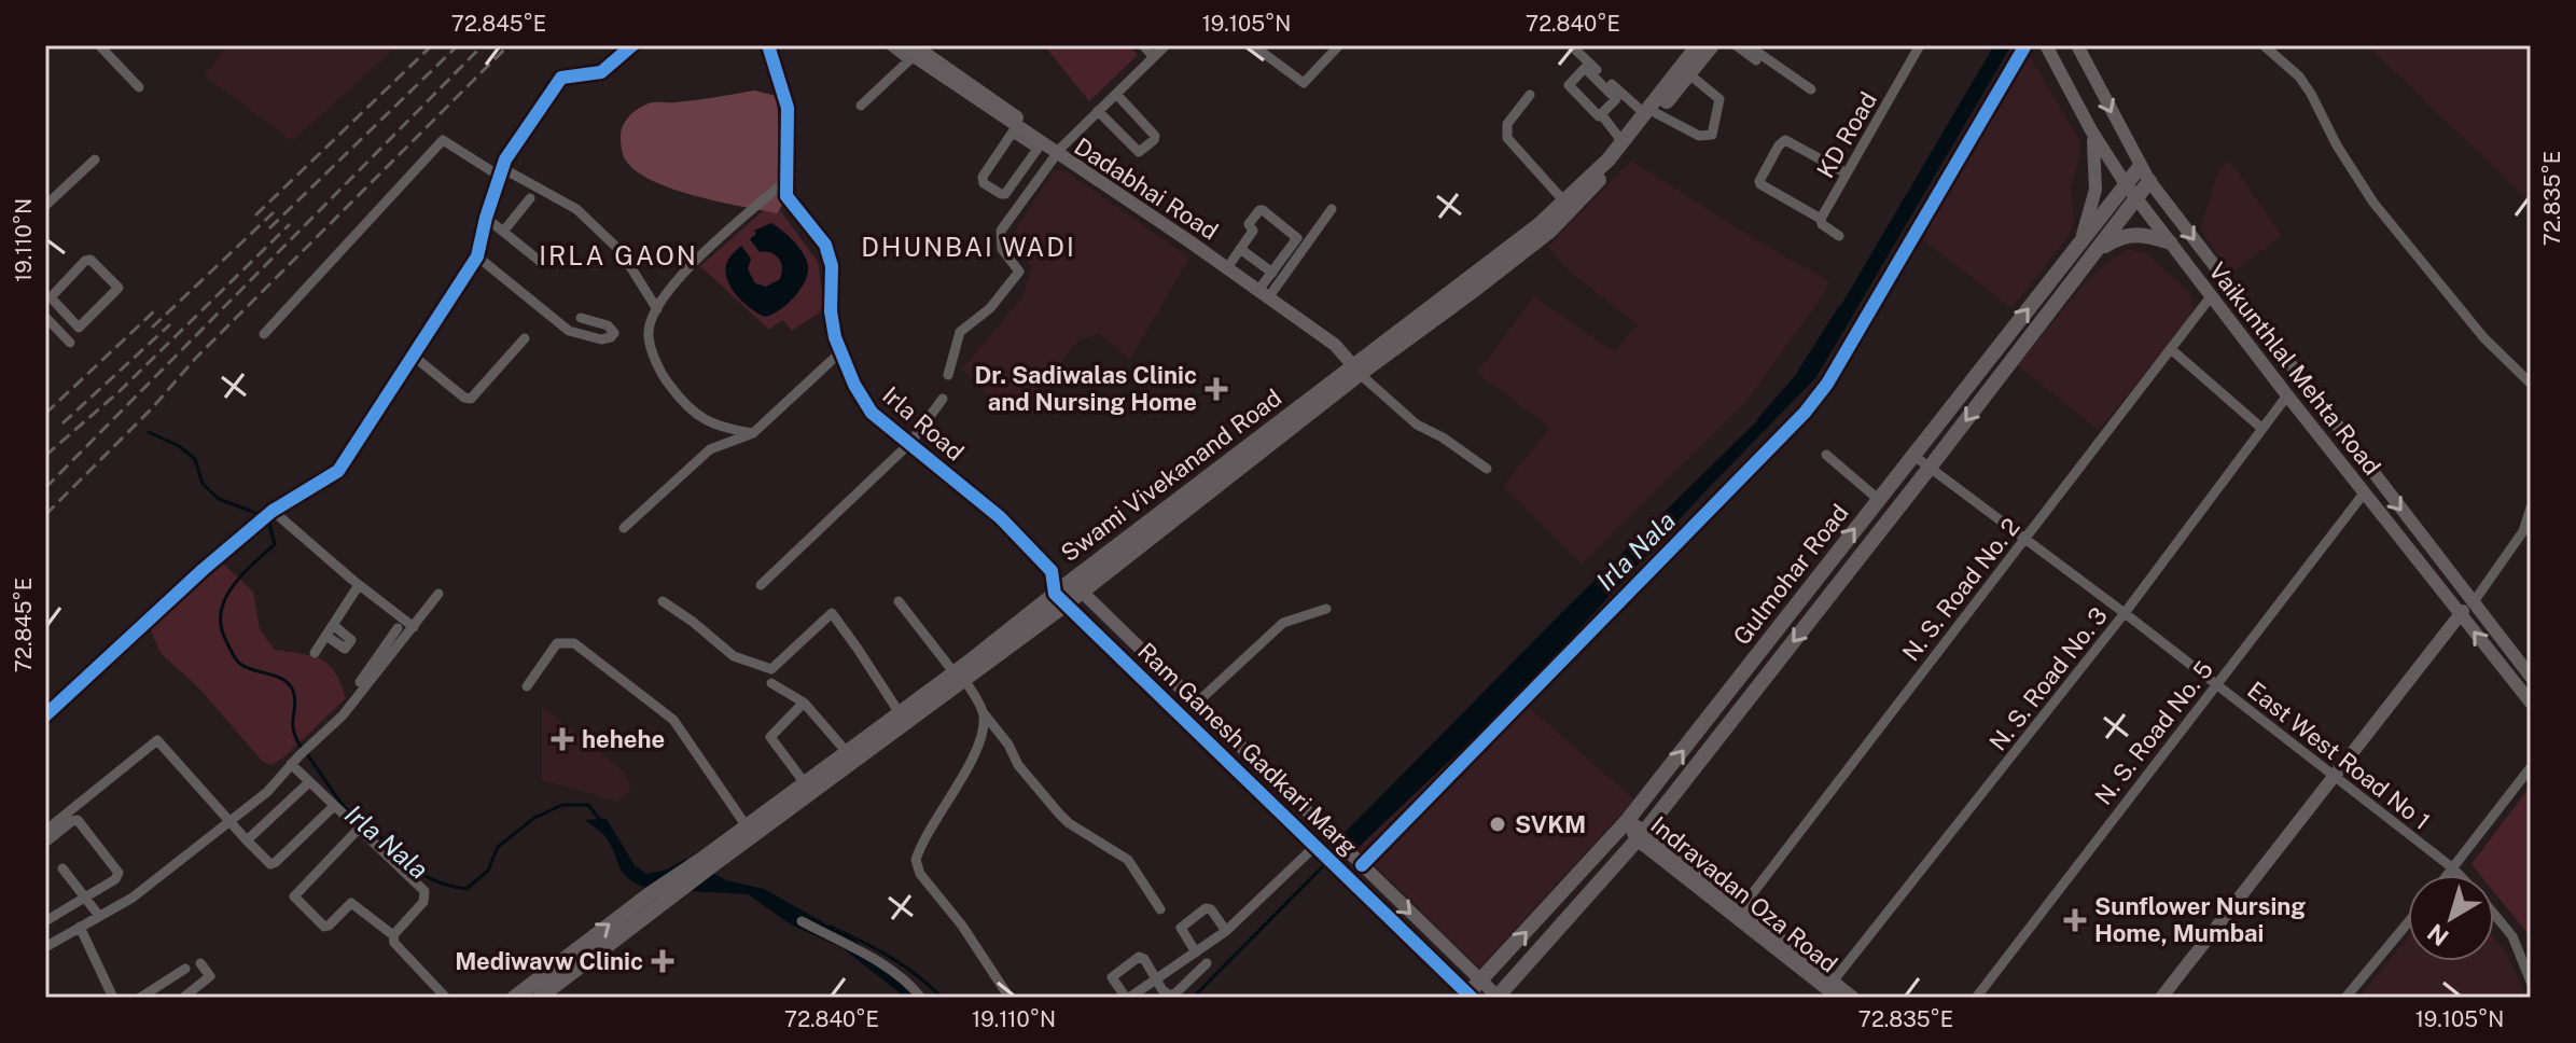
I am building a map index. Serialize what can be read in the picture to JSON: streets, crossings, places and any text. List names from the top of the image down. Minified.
{"streets":{"main road":["Dadabhai Road","Vaikunthlal Mehta Road","Swami Vivekanand Road","Gulmohar Road","Ram Ganesh Gadkari Marg","Indravadan Oza Road"],"street":["KD Road","Irla Road","N. S. Road No. 2","N. S. Road No. 3","N. S. Road No. 5","East West Road No 1"]},"crossings":[["Dadabhai Road","Swami Vivekanand Road"],["Vaikunthlal Mehta Road","Gulmohar Road"],["Vaikunthlal Mehta Road","N. S. Road No. 2"],["Vaikunthlal Mehta Road","N. S. Road No. 3"],["Vaikunthlal Mehta Road","N. S. Road No. 5"],["Irla Road","Swami Vivekanand Road"],["Irla Road","Ram Ganesh Gadkari Marg"],["Swami Vivekanand Road","Ram Ganesh Gadkari Marg"],["Gulmohar Road","Ram Ganesh Gadkari Marg"],["Gulmohar Road","East West Road No 1"],["Gulmohar Road","Indravadan Oza Road"],["N. S. Road No. 2","East West Road No 1"],["N. S. Road No. 2","Indravadan Oza Road"],["N. S. Road No. 3","East West Road No 1"],["N. S. Road No. 3","Indravadan Oza Road"],["N. S. Road No. 5","East West Road No 1"]],"districts":["DHUNBAI WADI","IRLA GAON"],"water":["Irla Nala"],"places":{"health":["Dr. Sadiwalas Clinic and Nursing Home","hehehe","Sunflower Nursing Home, Mumbai","Mediwavw Clinic"],"other":["SVKM"]},"north":"bottom left","coordinates":["72.845°E","19.105°N","72.840°E","72.835°E","19.110°N"]}
